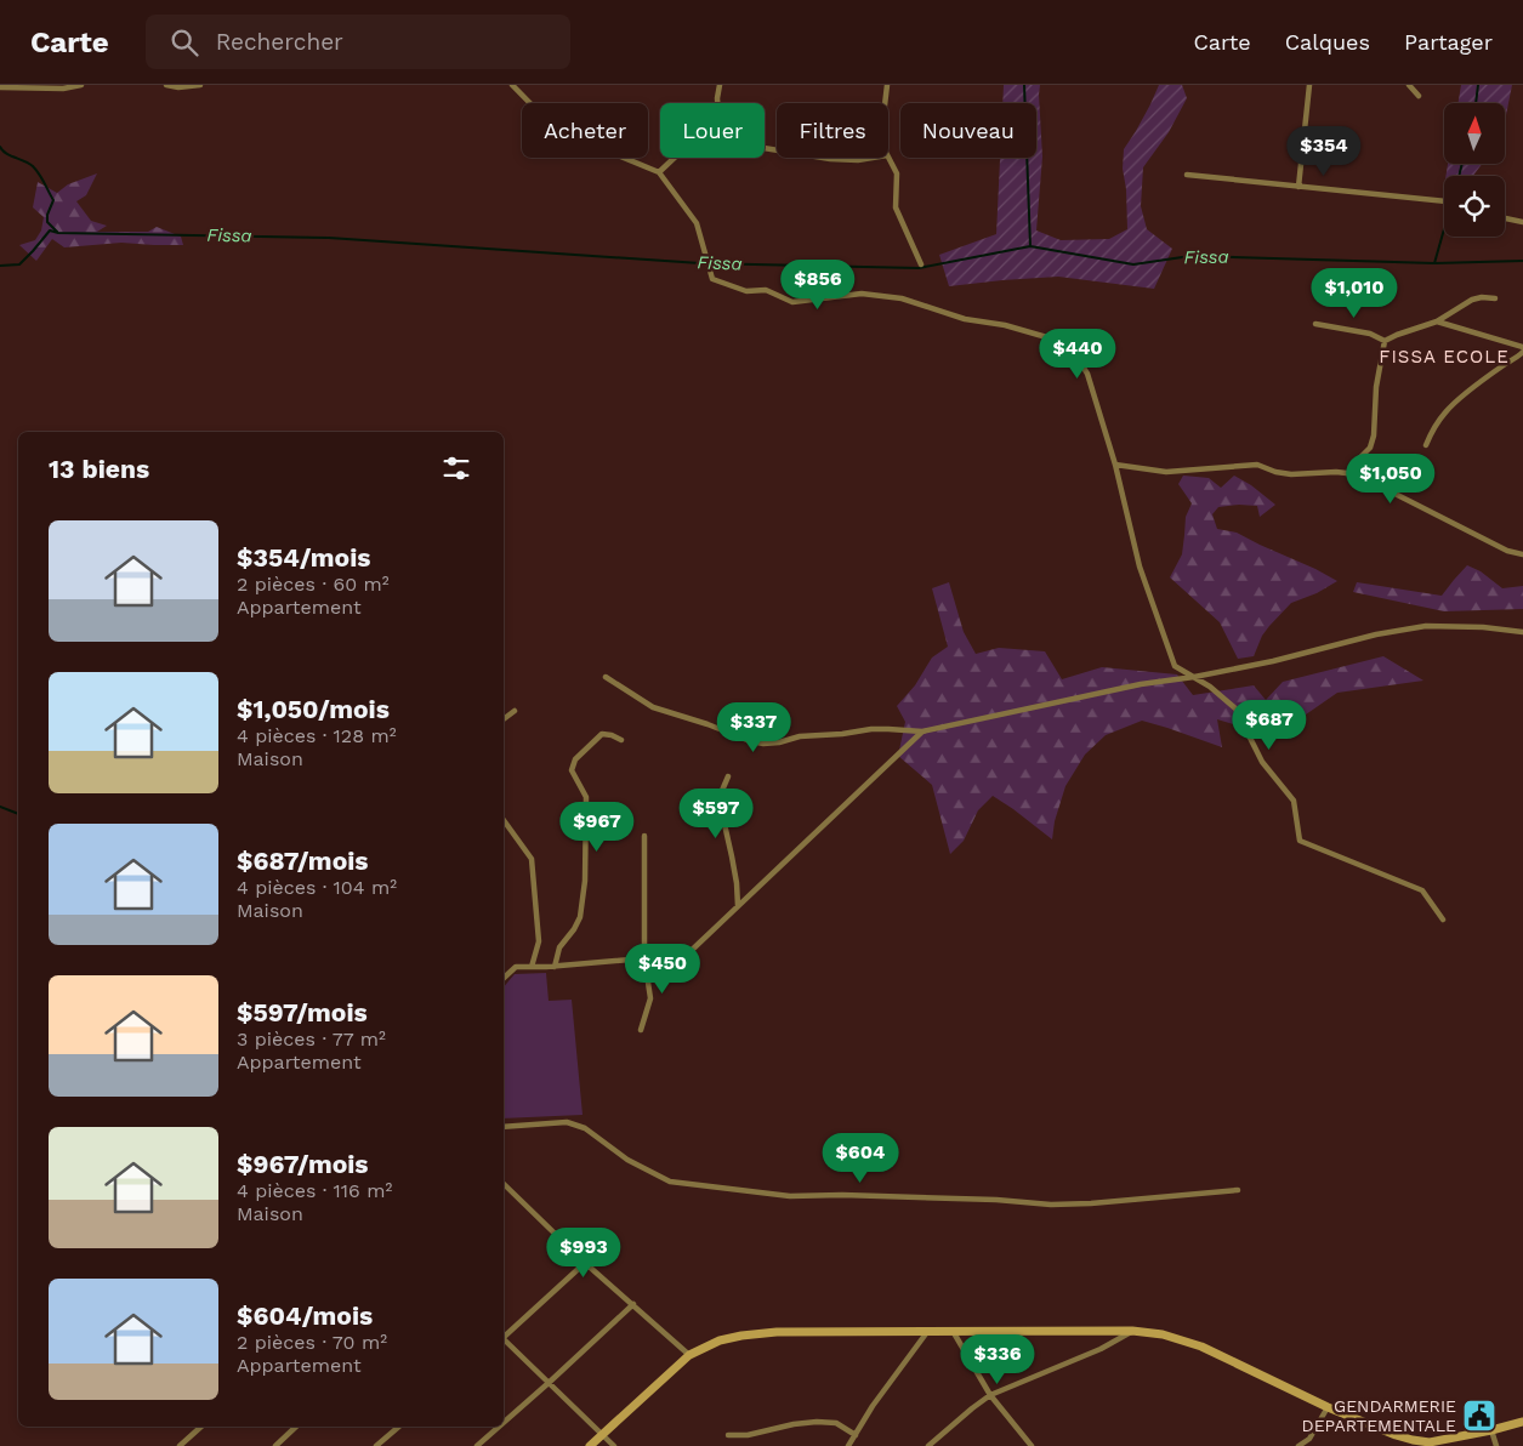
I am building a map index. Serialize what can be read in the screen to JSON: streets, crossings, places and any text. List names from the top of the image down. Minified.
{"districts":["FISSA ECOLE"],"water":["Fissa"],"places":{"public building":["GENDARMERIE DEPARTEMENTALE"]},"north":"top","page":{"header":"Carte","search":"Rechercher","nav":["Carte","Calques","Partager"],"chip":["Acheter","Louer","Filtres","Nouveau"],"price":["$354","$856","$1,010","$440","$1,050","$687","$337","$597","$967","$450","$604","$993","$336"],"heading":"13 biens","list":[{"name":"$354/mois","note":"2 pièces · 60 m² · Appartement"},{"name":"$1,050/mois","note":"4 pièces · 128 m² · Maison"},{"name":"$687/mois","note":"4 pièces · 104 m² · Maison"},{"name":"$597/mois","note":"3 pièces · 77 m² · Appartement"},{"name":"$967/mois","note":"4 pièces · 116 m² · Maison"},{"name":"$604/mois","note":"2 pièces · 70 m² · Appartement"}]}}
